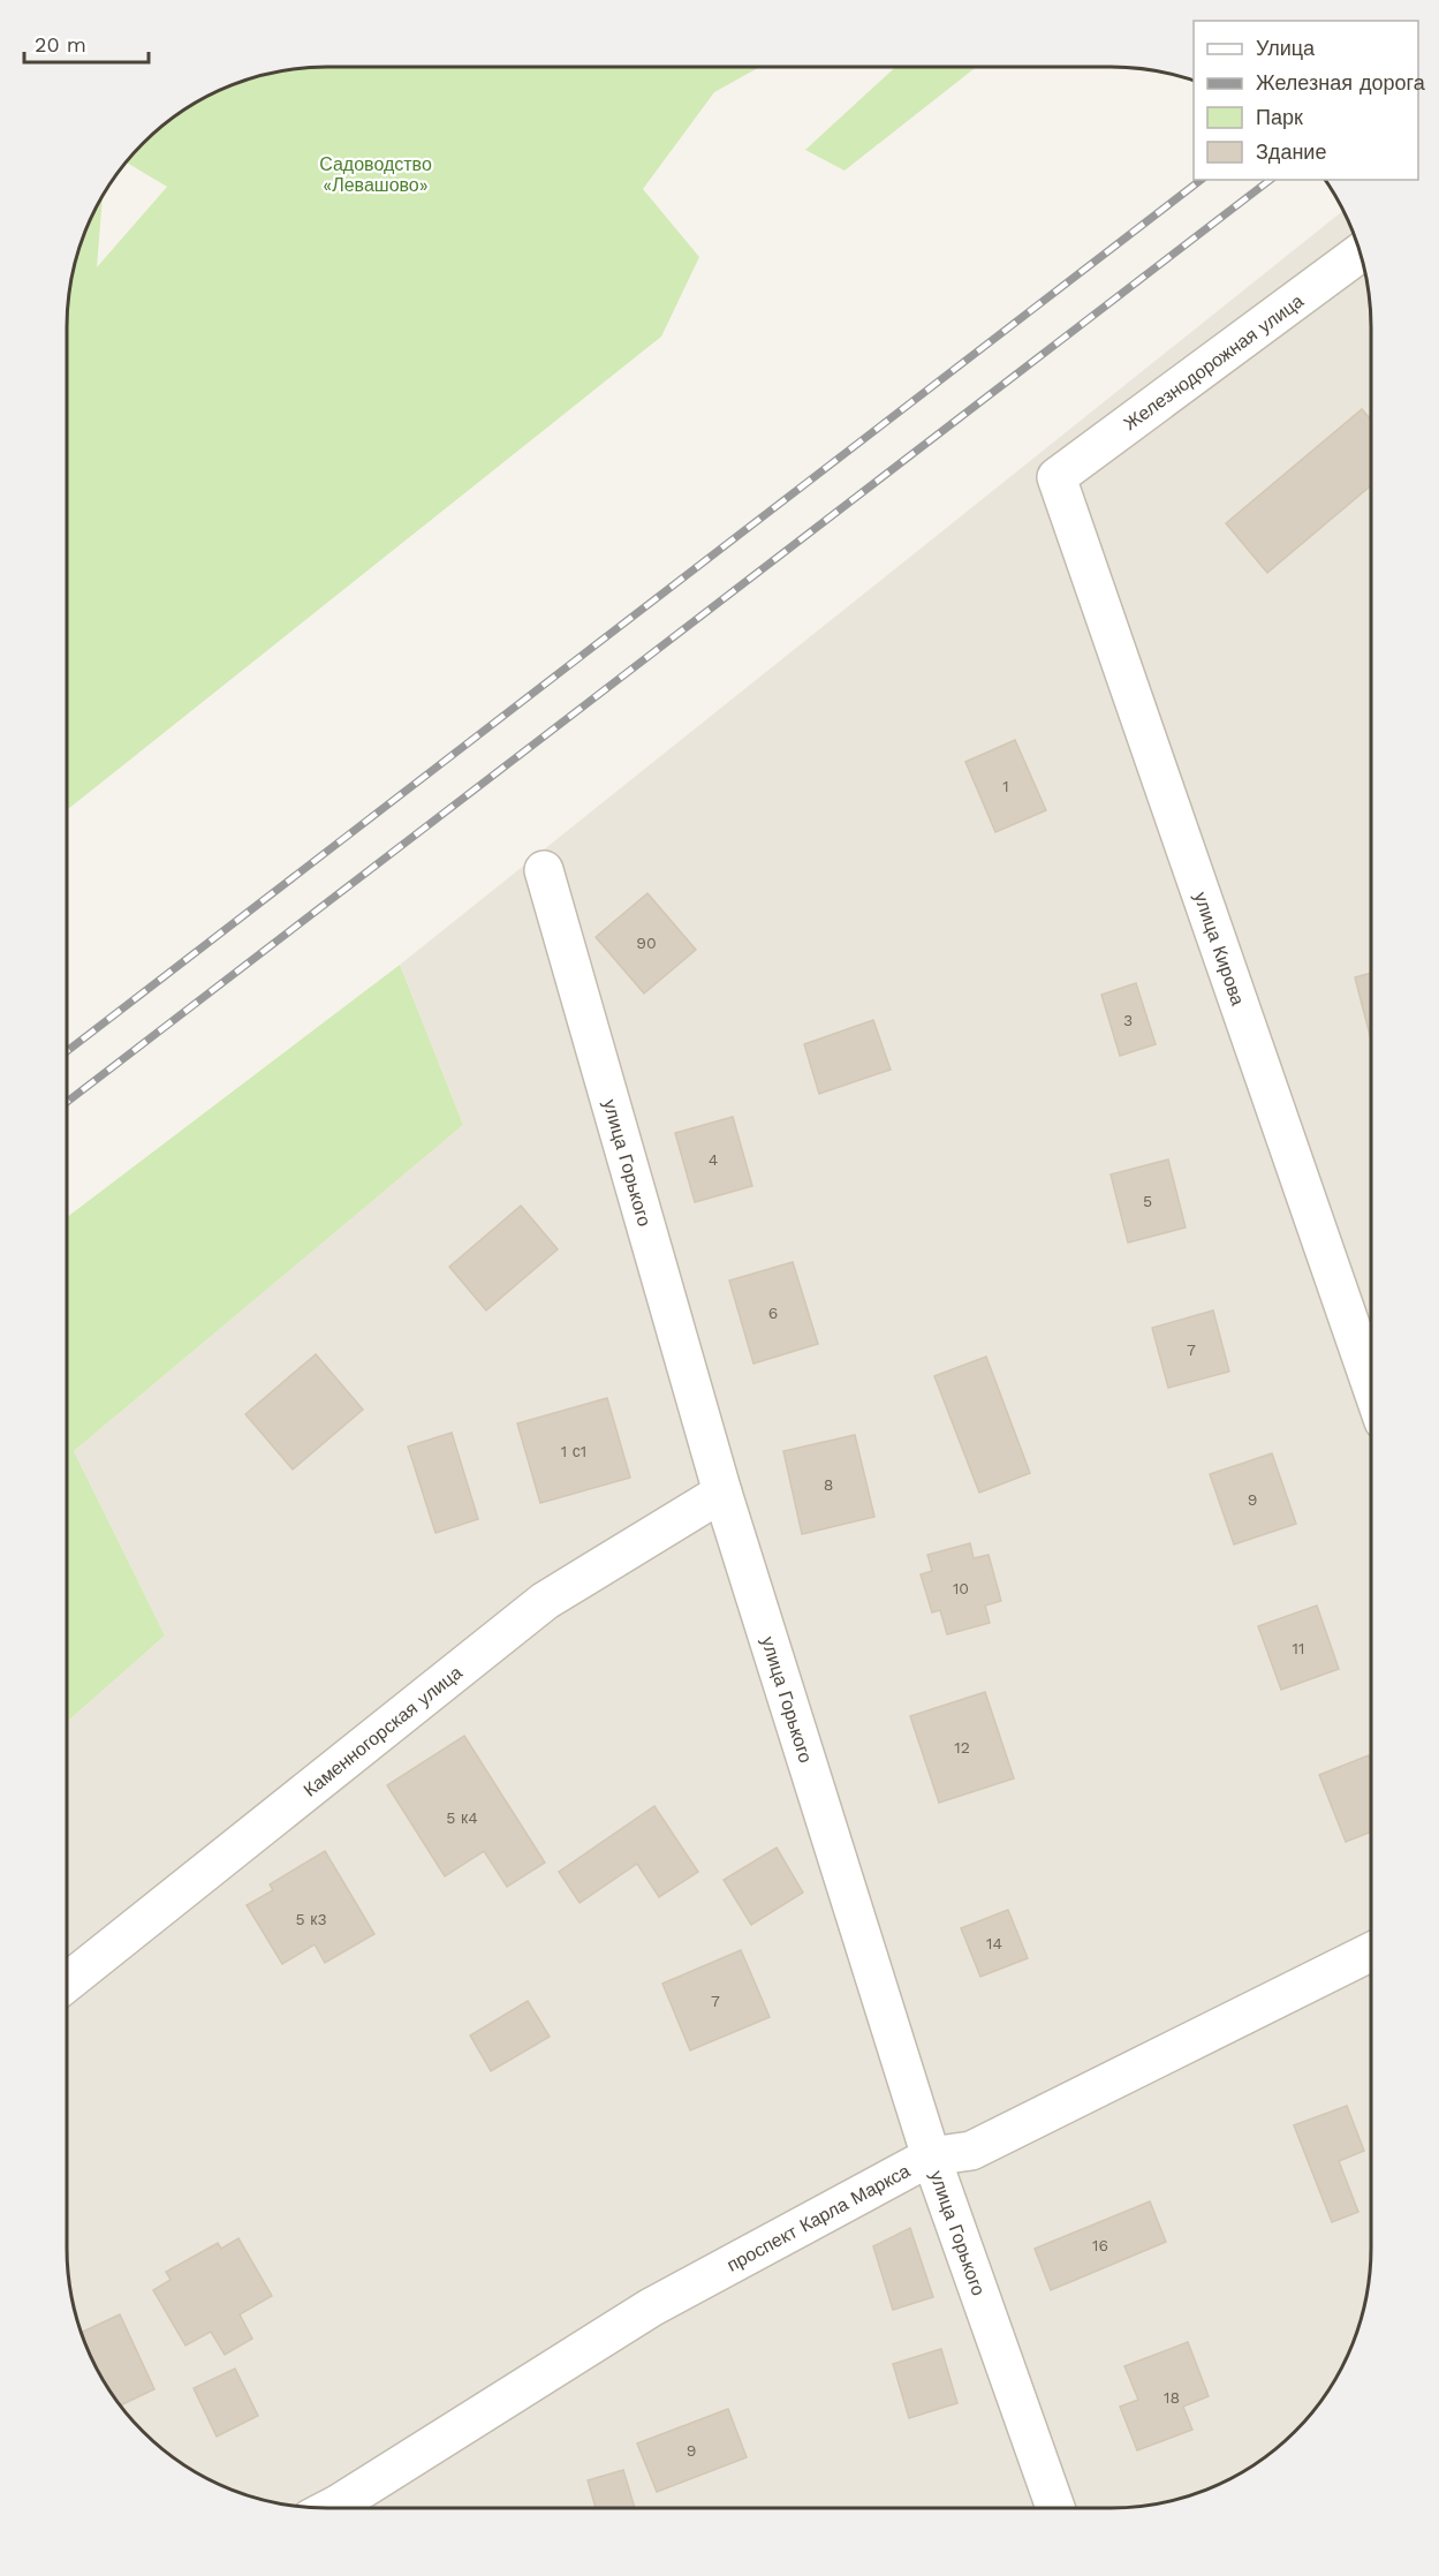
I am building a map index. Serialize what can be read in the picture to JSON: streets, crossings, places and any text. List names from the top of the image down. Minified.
{"streets":{"street":["Железнодорожная улица","улица Кирова","улица Горького","Каменногорская улица","проспект Карла Маркса"]},"crossings":[["Железнодорожная улица","улица Кирова"],["улица Горького","Каменногорская улица"],["улица Горького","проспект Карла Маркса"]],"parks":["Садоводство «Левашово»"],"house_numbers":["1","90","3","4","5","6","7","1 с1","8","9","10","11","12","5 к4","5 к3","14","7","16","18","9"],"legend":["Улица","Железная дорога","Парк","Здание"],"scale_bar":"20 m"}
